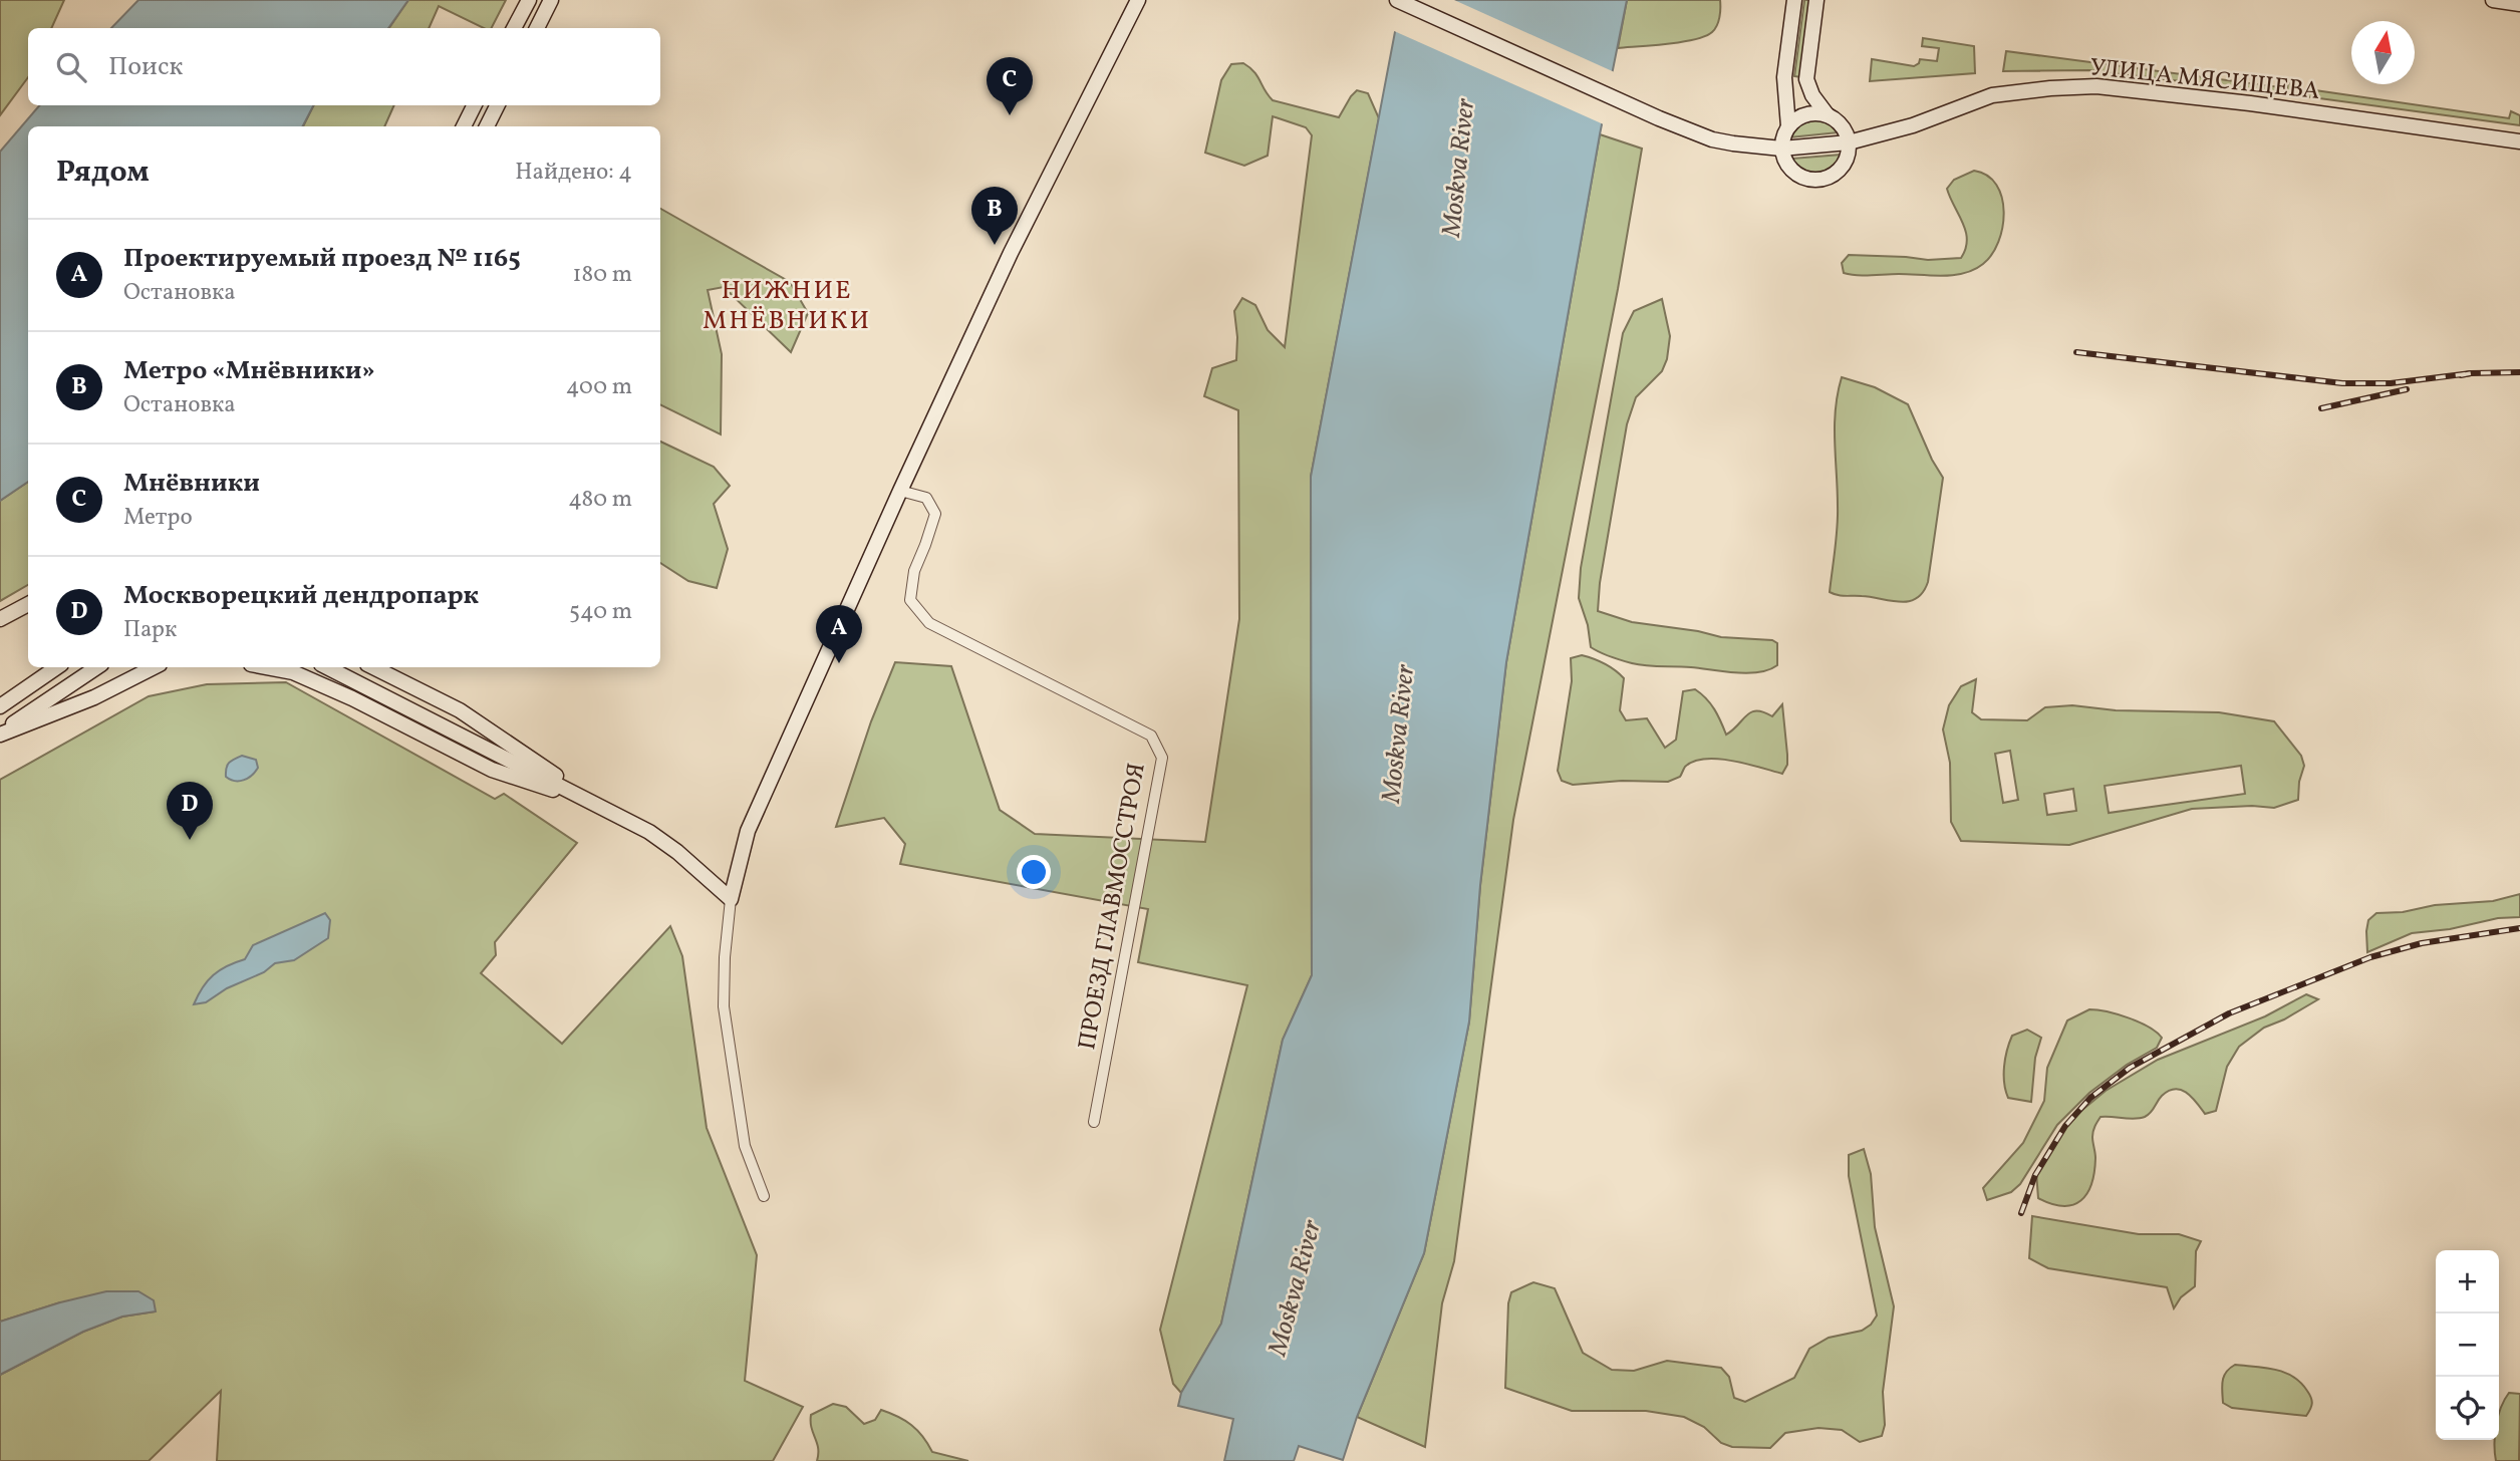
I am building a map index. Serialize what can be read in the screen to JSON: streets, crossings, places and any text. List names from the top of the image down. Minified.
{"streets":{"street":["УЛИЦА МЯСИЩЕВА","ПРОЕЗД ГЛАВМОССТРОЯ"]},"districts":["НИЖНИЕ МНЁВНИКИ"],"water":["Moskva River"],"north":"top","page":{"search":"Поиск","pins":["C","B","A","D"],"heading":["Рядом","Найдено: 4"],"list":[{"mark":"A","name":"Проектируемый проезд № 1165","note":"Остановка","value":"180 m"},{"mark":"B","name":"Метро «Мнёвники»","note":"Остановка","value":"400 m"},{"mark":"C","name":"Мнёвники","note":"Метро","value":"480 m"},{"mark":"D","name":"Москворецкий дендропарк","note":"Парк","value":"540 m"}],"map_buttons":["+","−"]}}
